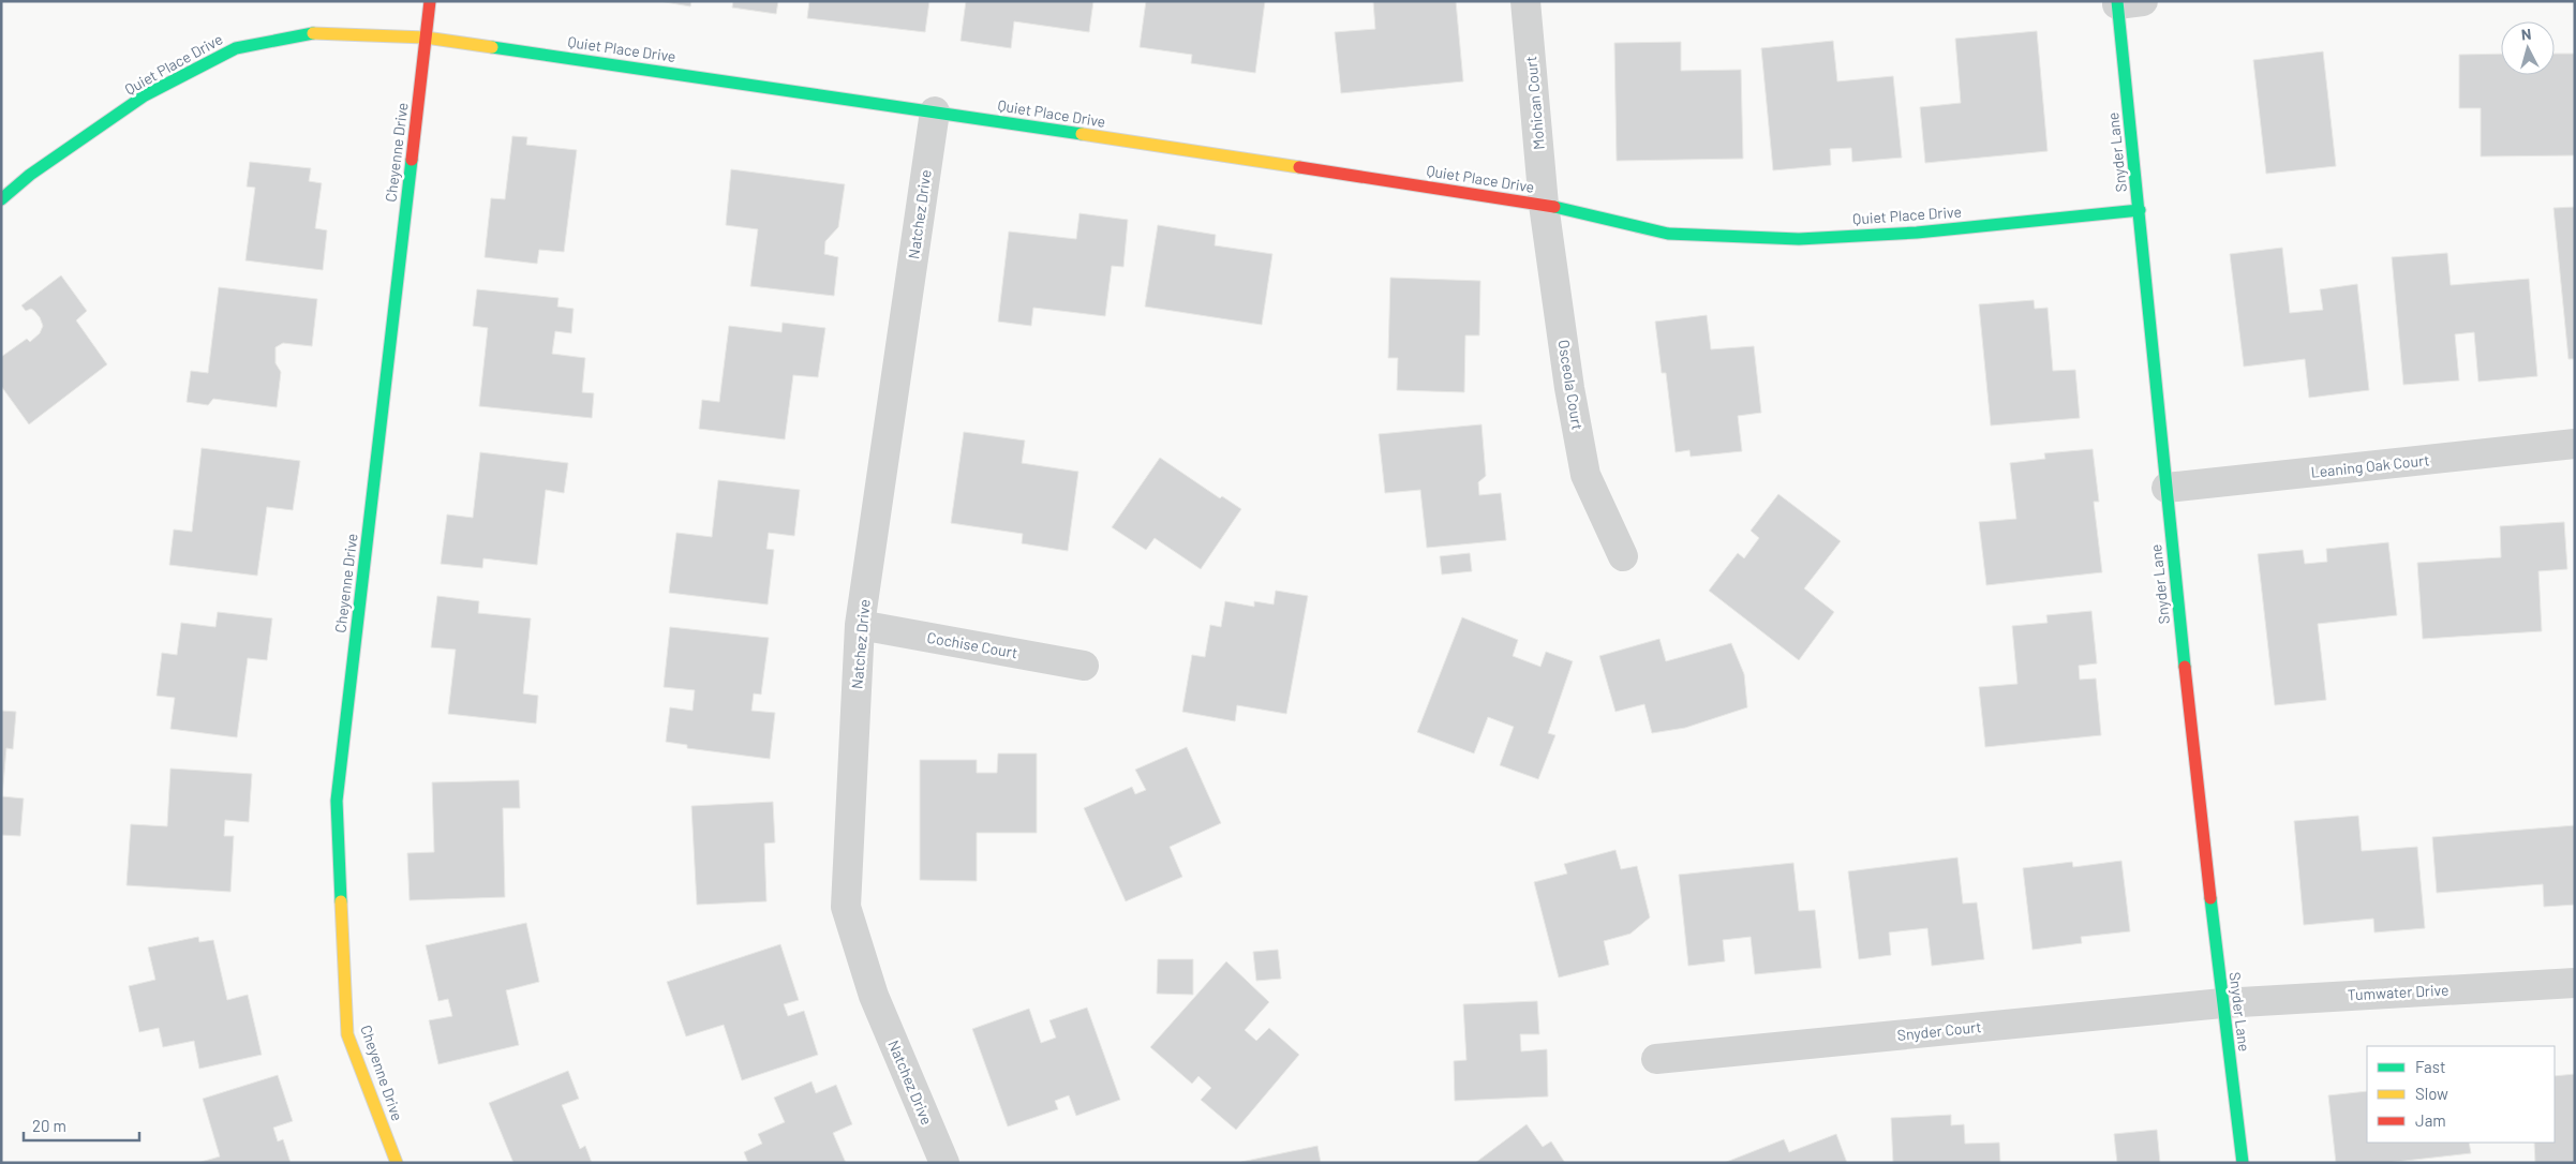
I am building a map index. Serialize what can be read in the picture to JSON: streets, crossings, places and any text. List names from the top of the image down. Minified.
{"streets":{"street":["Quiet Place Drive","Mohican Court","Cheyenne Drive","Snyder Lane","Natchez Drive","Osceola Court","Leaning Oak Court","Cochise Court","Tumwater Drive","Snyder Court"]},"crossings":[["Quiet Place Drive","Mohican Court"],["Quiet Place Drive","Cheyenne Drive"],["Quiet Place Drive","Snyder Lane"],["Quiet Place Drive","Natchez Drive"],["Quiet Place Drive","Osceola Court"],["Mohican Court","Osceola Court"],["Snyder Lane","Leaning Oak Court"],["Snyder Lane","Tumwater Drive"],["Snyder Lane","Snyder Court"],["Natchez Drive","Cochise Court"],["Tumwater Drive","Snyder Court"]],"legend":["Fast","Slow","Jam"],"scale_bar":"20 m","north":"top"}
